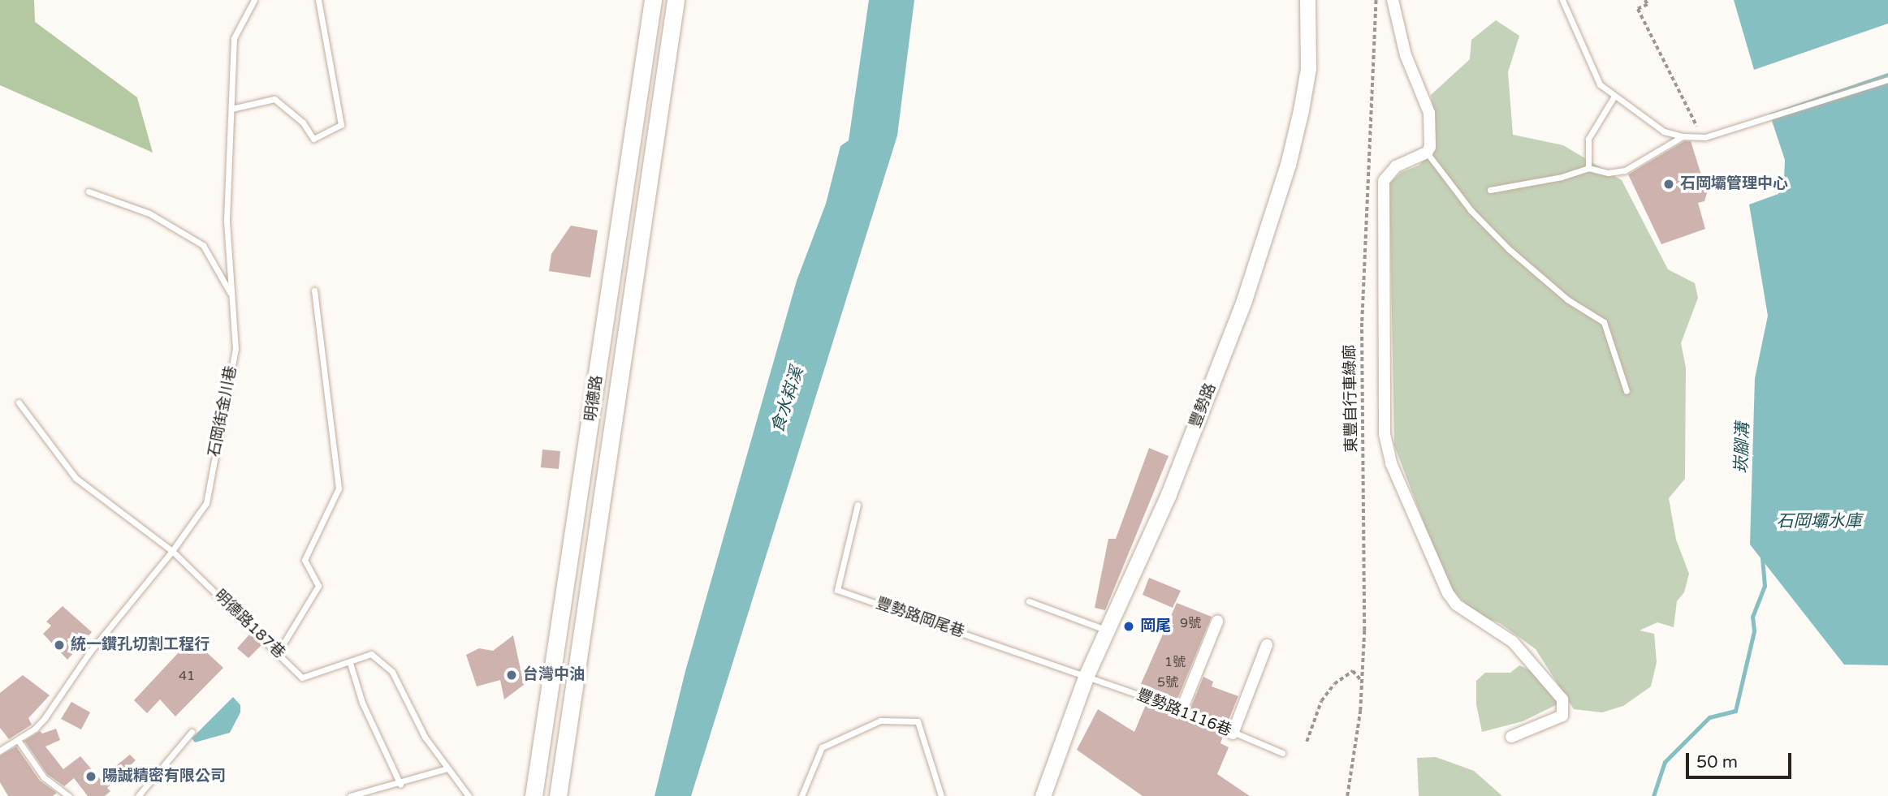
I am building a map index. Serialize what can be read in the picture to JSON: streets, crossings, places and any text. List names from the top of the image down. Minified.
{"streets":{"main road":["明德路"],"street":["豐勢路"],"lane":["石岡街金川巷","豐勢路岡尾巷","明德路187巷","豐勢路1116巷"],"path":["東豐自行車綠廊"]},"crossings":[["豐勢路","豐勢路岡尾巷"],["豐勢路","豐勢路1116巷"],["石岡街金川巷","明德路187巷"],["豐勢路岡尾巷","豐勢路1116巷"]],"water":["食水嵙溪","崁腳溝","石岡壩水庫"],"places":["石岡壩管理中心","岡尾","統一鑽孔切割工程行","台灣中油","陽誠精密有限公司"],"house_numbers":["9號","1號","41","5號"],"scale_bar":"50 m"}
